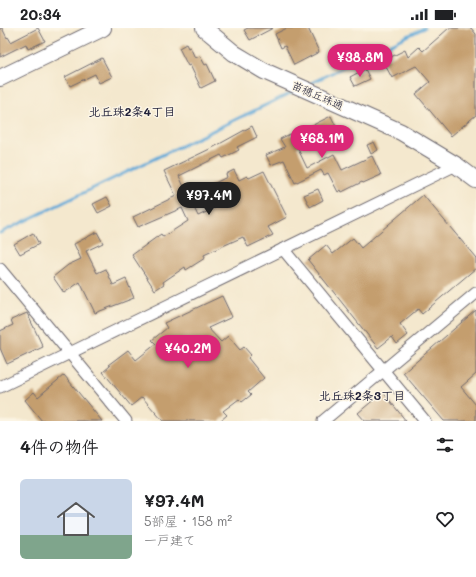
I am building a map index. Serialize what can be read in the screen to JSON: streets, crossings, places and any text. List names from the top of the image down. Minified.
{"streets":{"street":["苗穂丘珠通"]},"districts":["北丘珠2条4丁目","北丘珠2条3丁目"],"page":{"status":"20:34","price":["¥38.8M","¥68.1M","¥97.4M","¥40.2M"],"heading":"4件の物件","list":[{"name":"¥97.4M","note":"5部屋 · 158 m² · 一戸建て"}]}}
